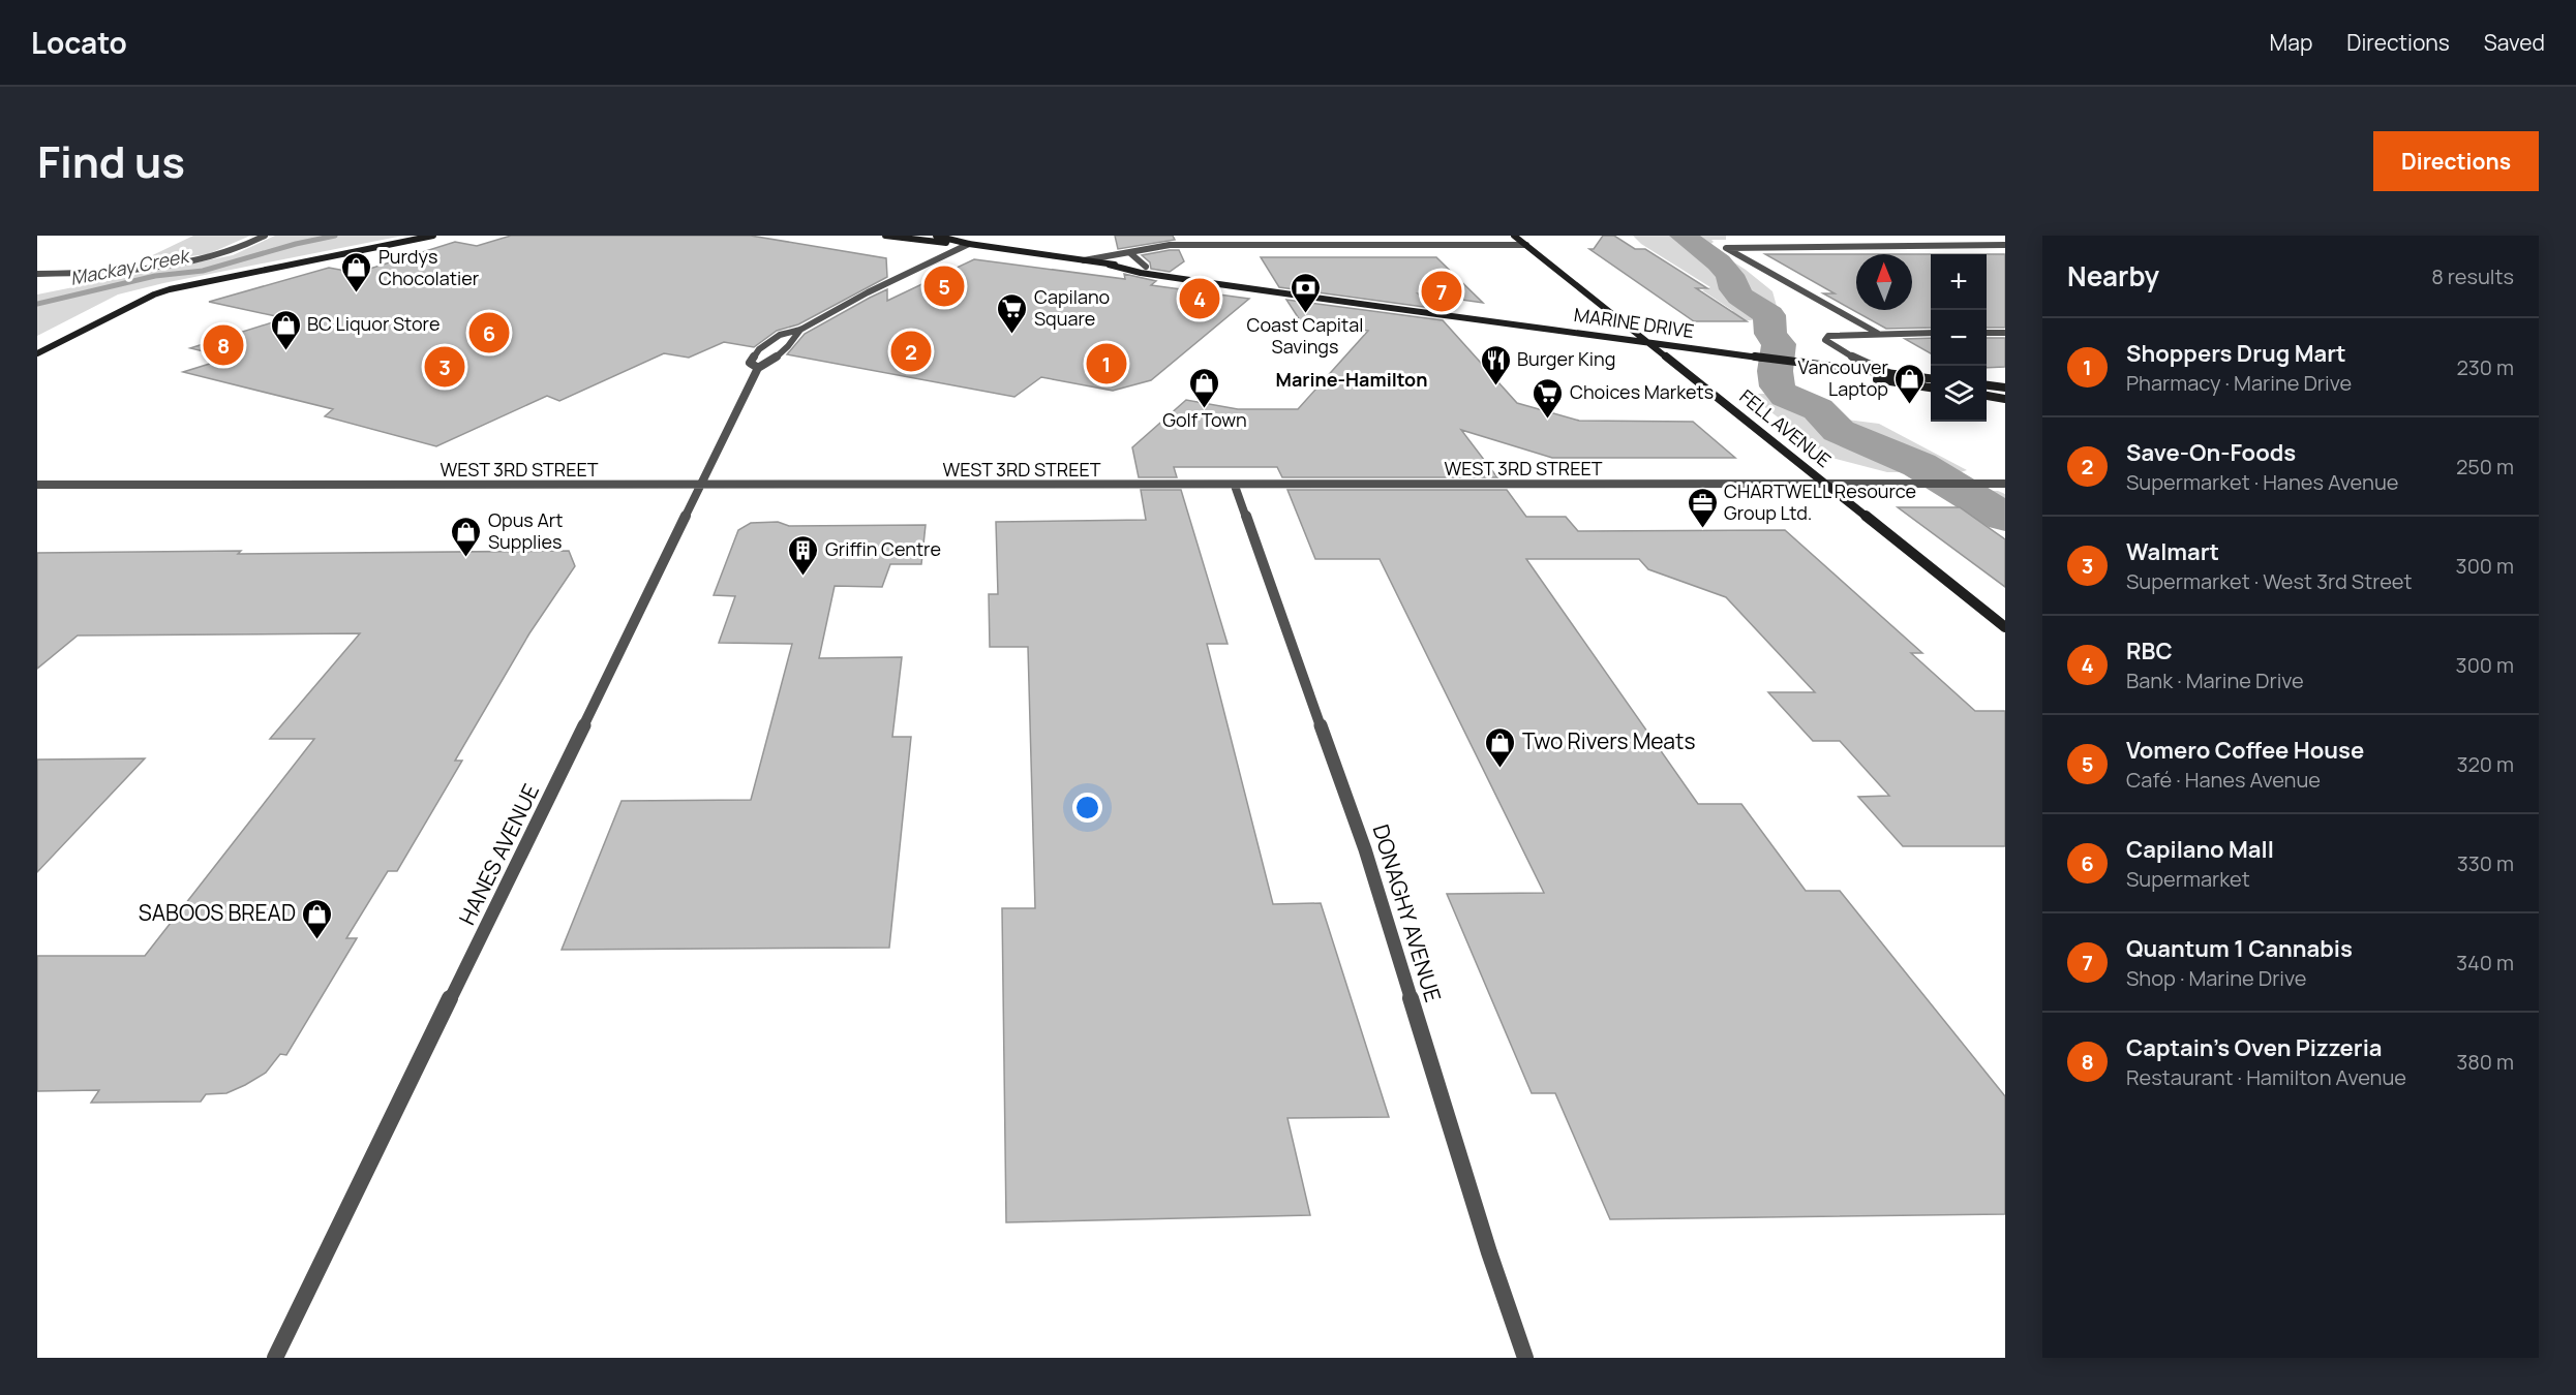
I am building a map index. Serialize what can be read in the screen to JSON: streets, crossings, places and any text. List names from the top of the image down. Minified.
{"streets":{"main road":["MARINE DRIVE","FELL AVENUE"],"street":["WEST 3RD STREET","HANES AVENUE","DONAGHY AVENUE"]},"crossings":[["MARINE DRIVE","FELL AVENUE"],["MARINE DRIVE","HANES AVENUE"],["FELL AVENUE","WEST 3RD STREET"],["WEST 3RD STREET","HANES AVENUE"],["WEST 3RD STREET","DONAGHY AVENUE"]],"districts":["Marine-Hamilton"],"water":["Mackay Creek"],"places":{"shop":["Purdys Chocolatier","BC Liquor Store","Vancouver Laptop","Golf Town","Opus Art Supplies","Two Rivers Meats","SABOOS BREAD"],"bank":["Coast Capital Savings"],"supermarket":["Capilano Square","Choices Markets"],"restaurant":["Burger King"],"office":["CHARTWELL Resource Group Ltd."],"building":["Griffin Centre"]},"north":"top","page":{"header":"Locato","nav":["Map","Directions","Saved"],"title":"Find us","buttons":"Directions","heading":["Nearby","8 results"],"map_buttons":["+","−"],"pins":["5","7","4","6","8","2","1","3"],"list":[{"mark":"1","name":"Shoppers Drug Mart","note":"Pharmacy · Marine Drive","value":"230 m"},{"mark":"2","name":"Save-On-Foods","note":"Supermarket · Hanes Avenue","value":"250 m"},{"mark":"3","name":"Walmart","note":"Supermarket · West 3rd Street","value":"300 m"},{"mark":"4","name":"RBC","note":"Bank · Marine Drive","value":"300 m"},{"mark":"5","name":"Vomero Coffee House","note":"Café · Hanes Avenue","value":"320 m"},{"mark":"6","name":"Capilano Mall","note":"Supermarket","value":"330 m"},{"mark":"7","name":"Quantum 1 Cannabis","note":"Shop · Marine Drive","value":"340 m"},{"mark":"8","name":"Captain's Oven Pizzeria","note":"Restaurant · Hamilton Avenue","value":"380 m"}]}}
